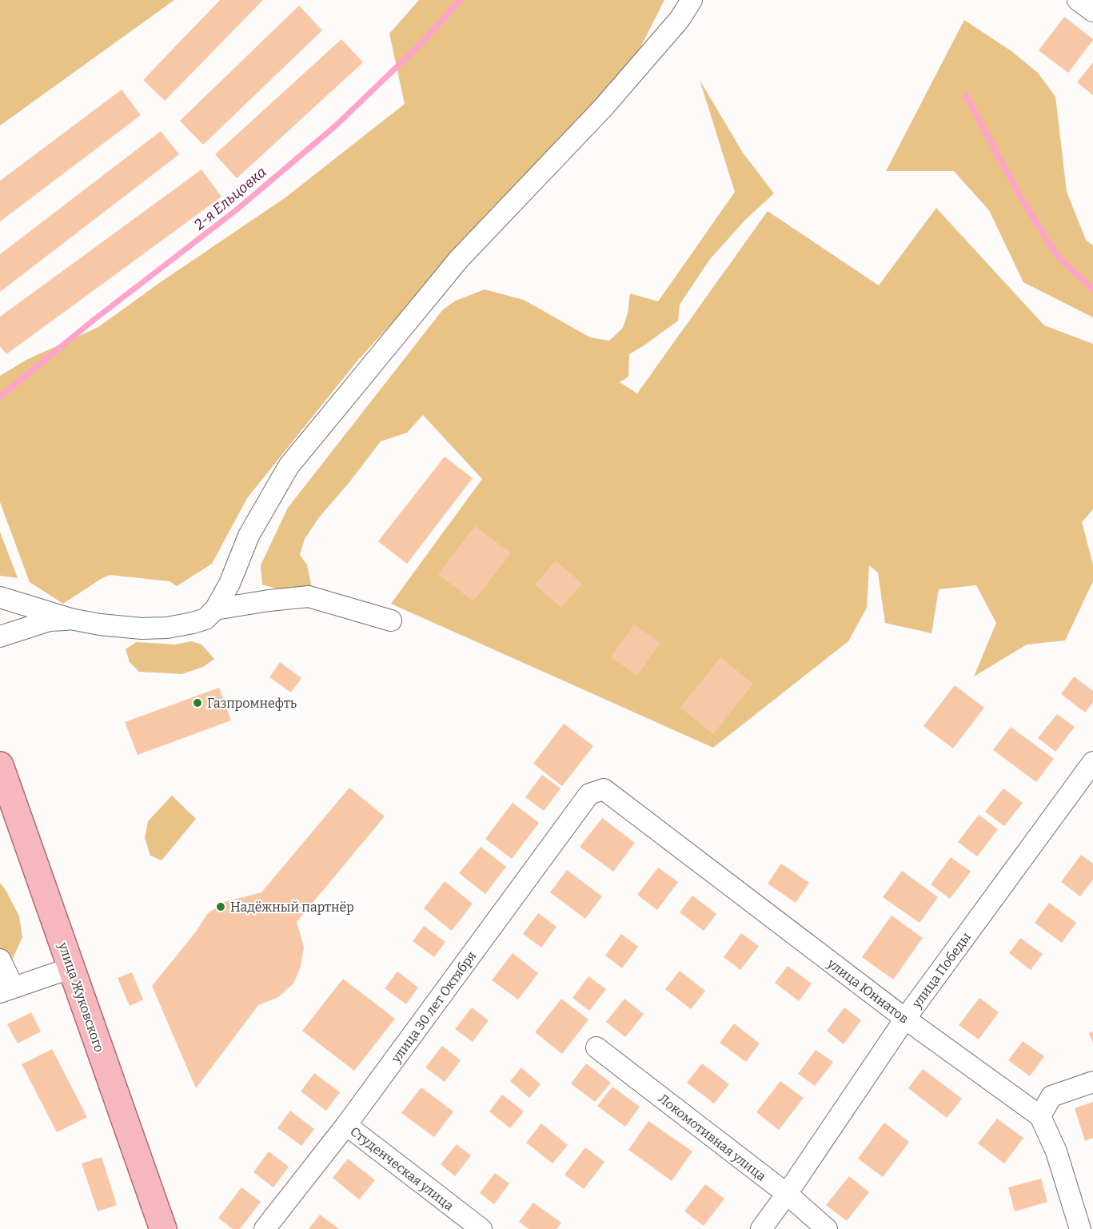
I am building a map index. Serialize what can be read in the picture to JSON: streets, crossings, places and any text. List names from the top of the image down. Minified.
{"streets":{"main road":["улица Жуковского"],"street":["улица Победы","улица Юннатов","улица 30 лет Октября","Локомотивная улица","Студенческая улица"]},"crossings":[["улица Победы","улица Юннатов"],["улица Победы","Локомотивная улица"],["улица Юннатов","улица 30 лет Октября"],["улица 30 лет Октября","Студенческая улица"]],"water":["2-я Ельцовка"],"places":["Газпромнефть","Надёжный партнёр"]}
